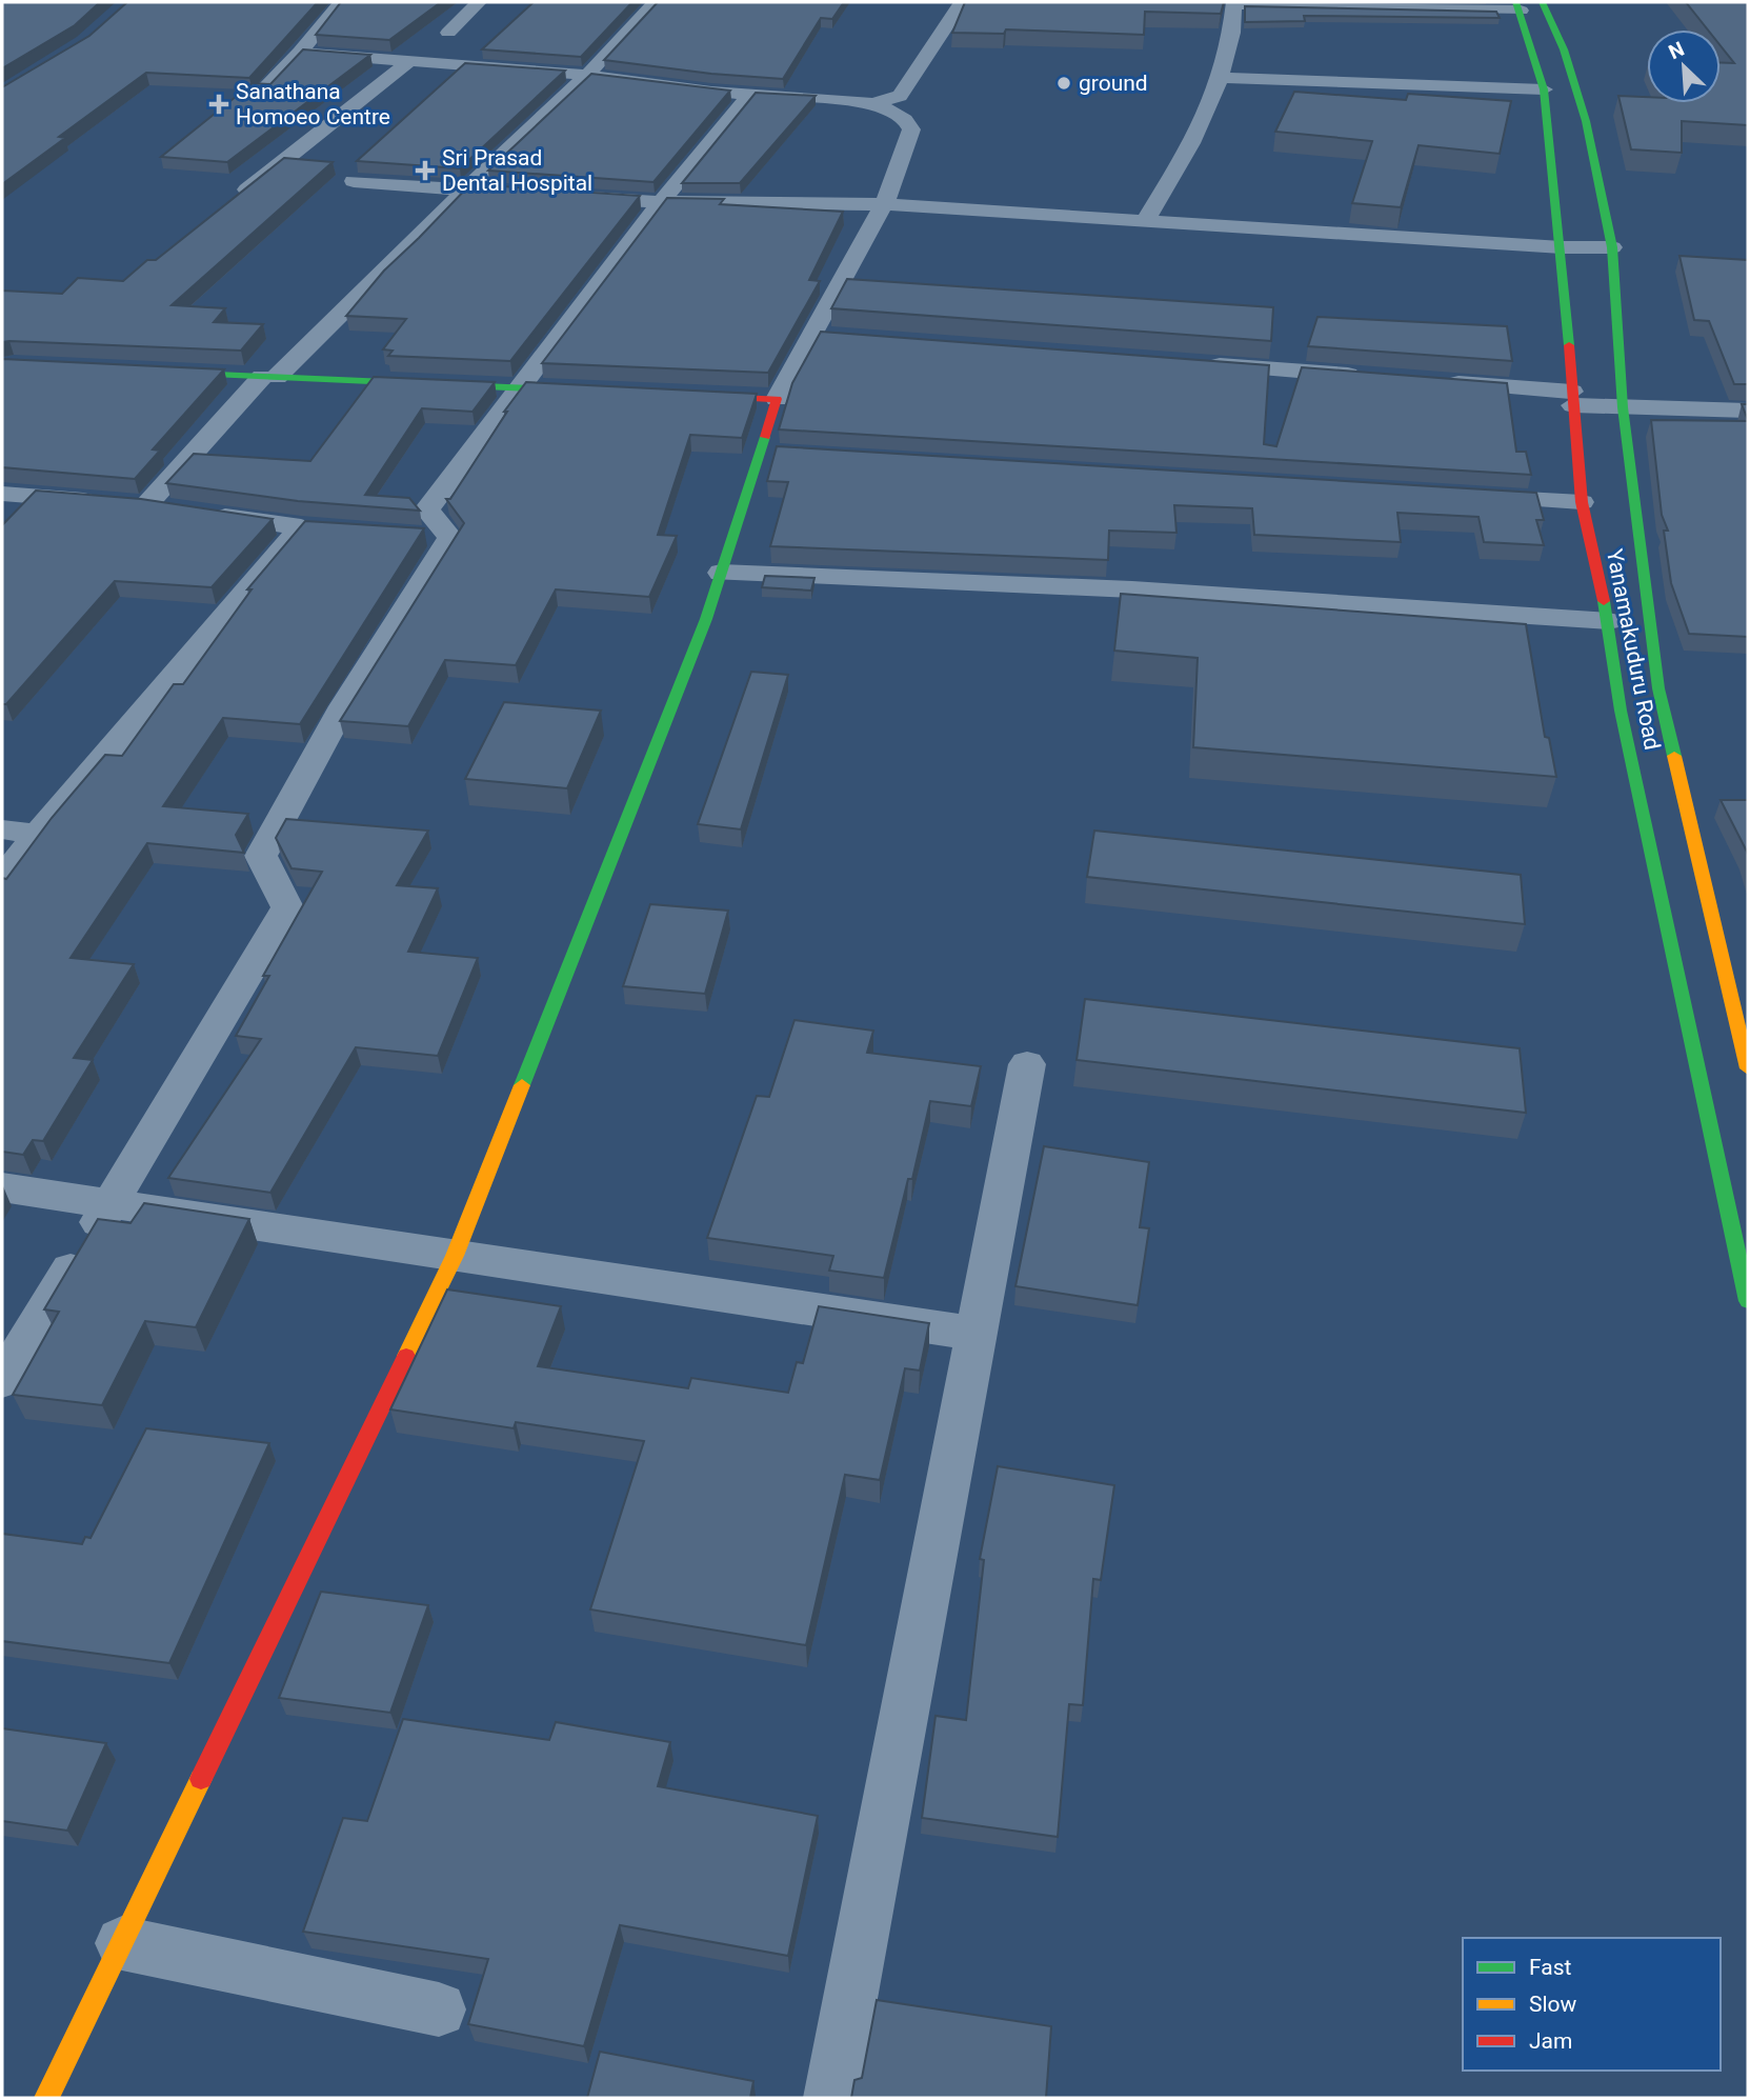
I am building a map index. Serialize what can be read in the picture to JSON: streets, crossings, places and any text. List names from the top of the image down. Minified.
{"streets":{"street":["Yanamakuduru Road"]},"places":{"other":["ground"],"health":["Sanathana Homoeo Centre","Sri Prasad Dental Hospital"]},"legend":["Fast","Slow","Jam"],"north":"top left"}
